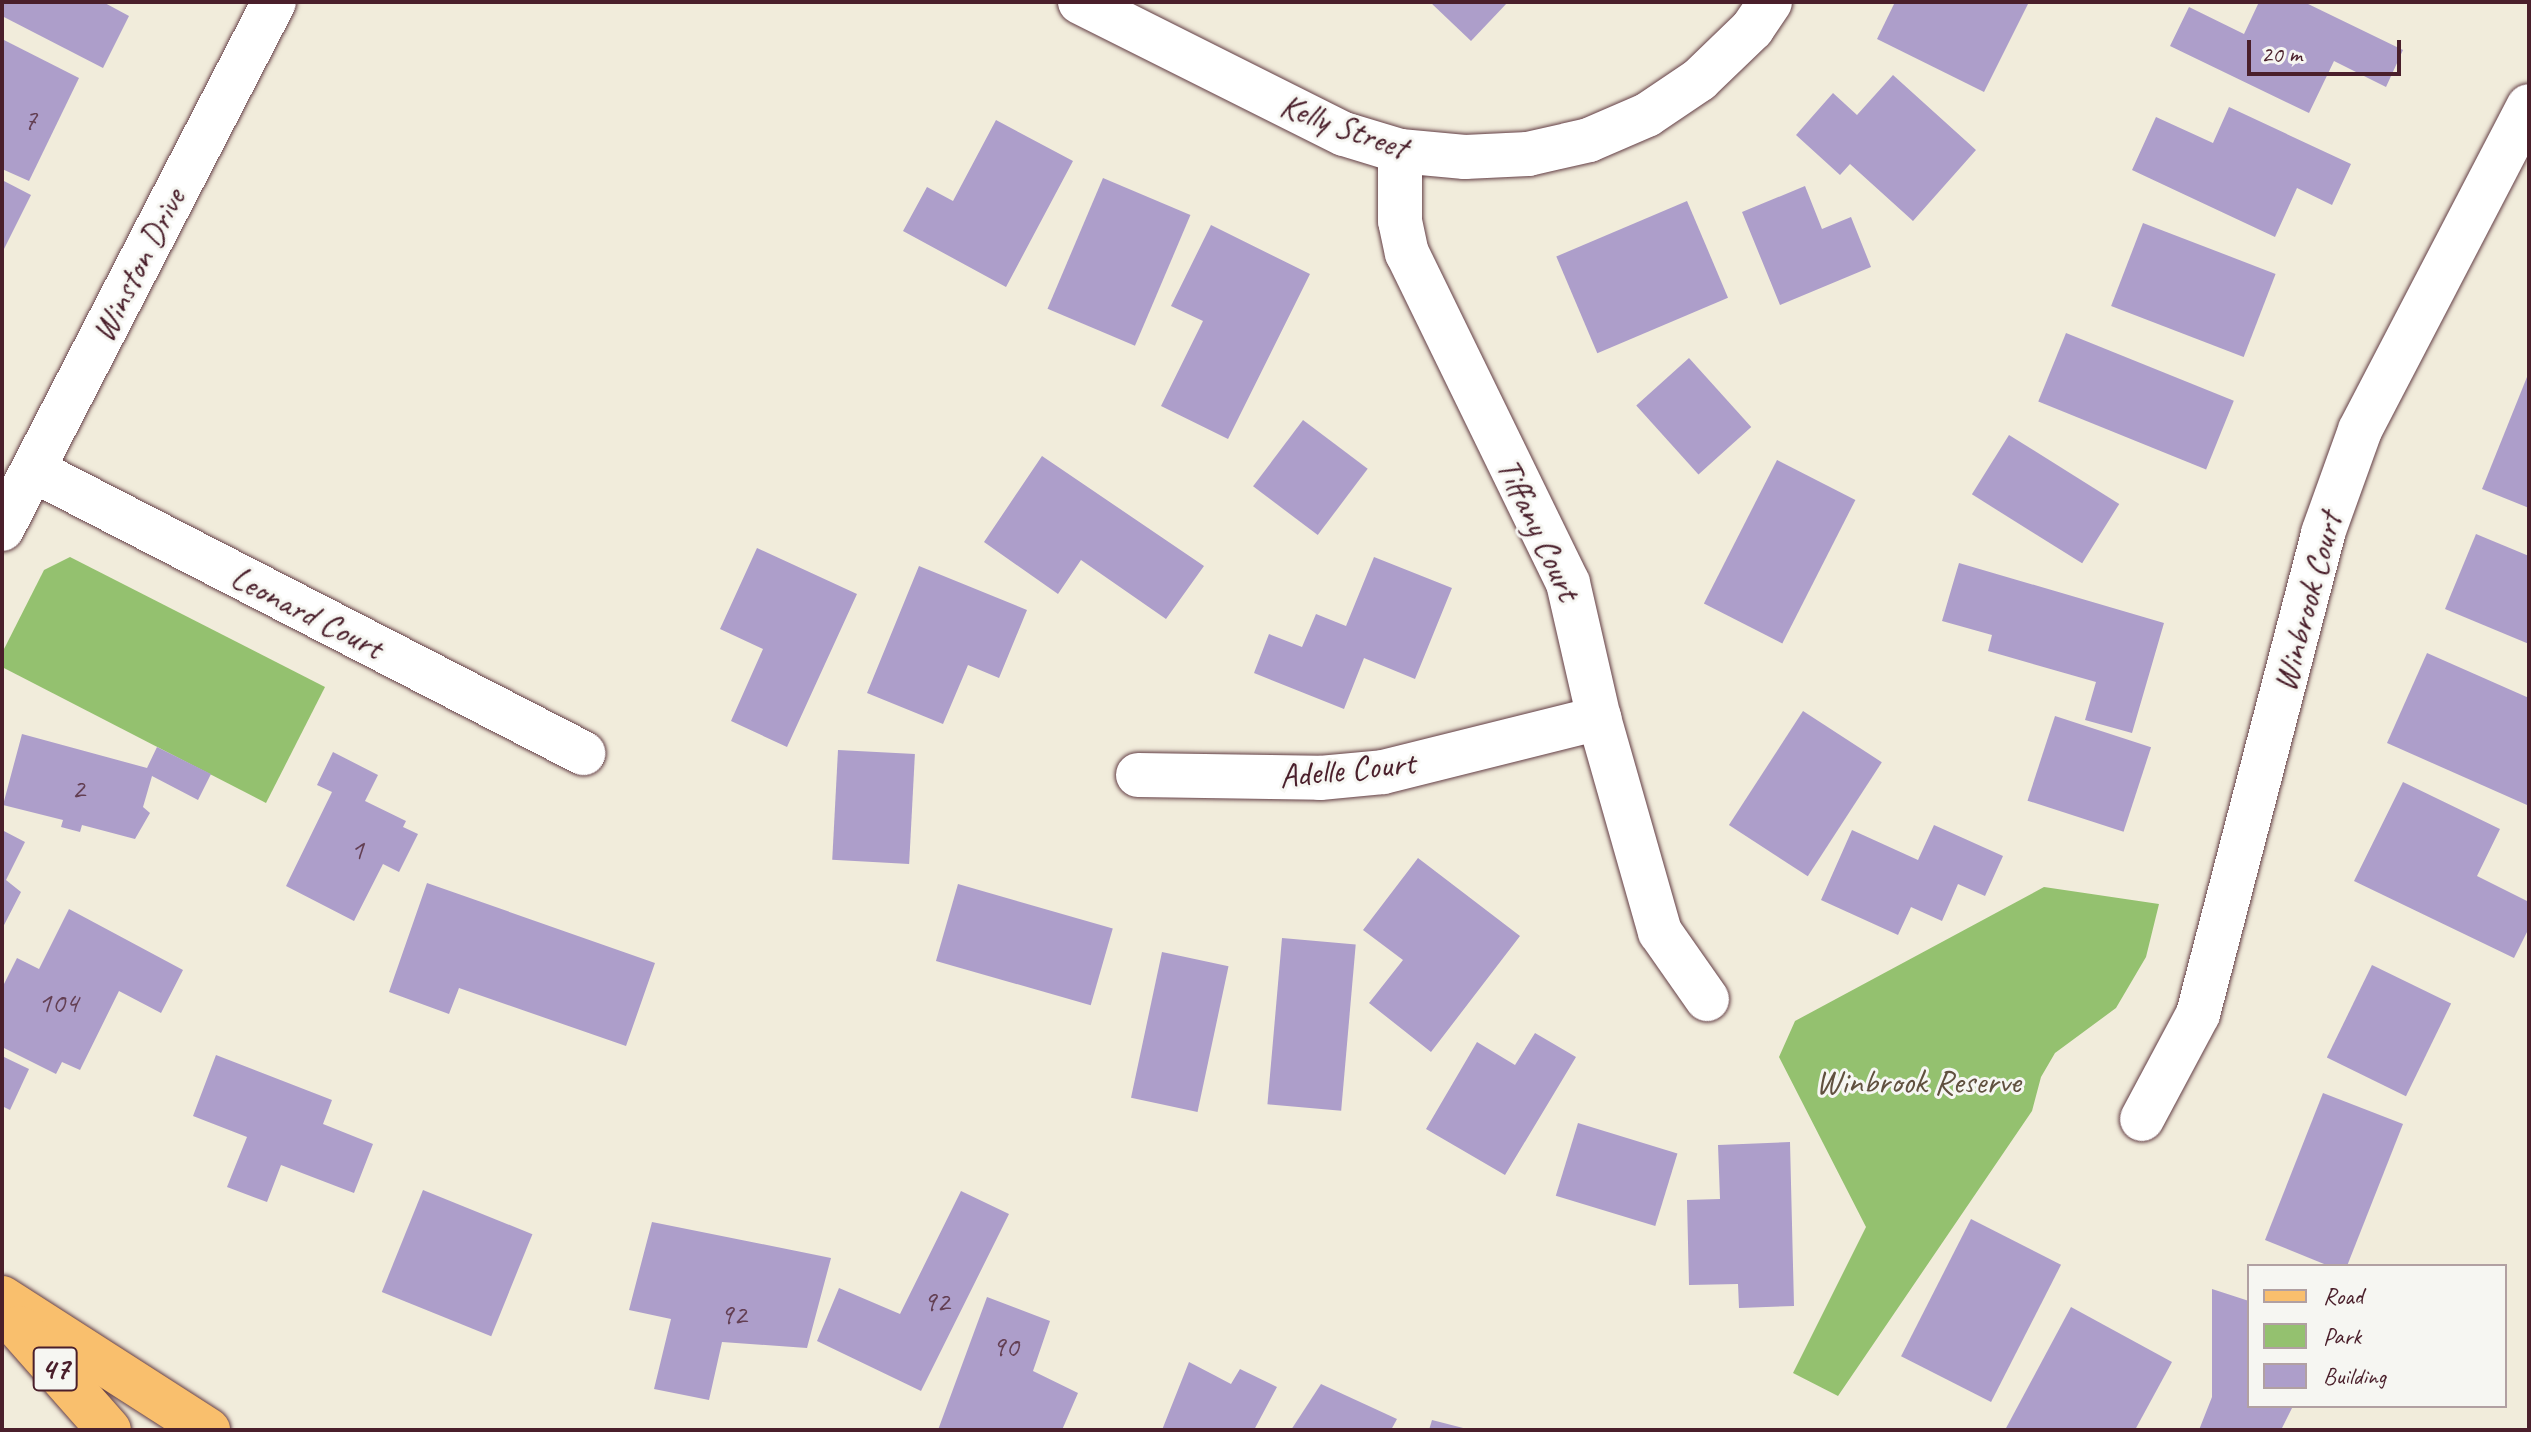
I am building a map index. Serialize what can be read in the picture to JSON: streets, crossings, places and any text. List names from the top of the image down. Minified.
{"streets":{"main road":["47"],"street":["Kelly Street","Winston Drive","Tiffany Court","Winbrook Court","Leonard Court","Adelle Court"]},"crossings":[["Kelly Street","Tiffany Court"],["Winston Drive","Leonard Court"],["Tiffany Court","Adelle Court"]],"parks":["Winbrook Reserve"],"house_numbers":["7","2","1","104","92","92","90"],"legend":["Road","Park","Building"],"scale_bar":"20 m"}
